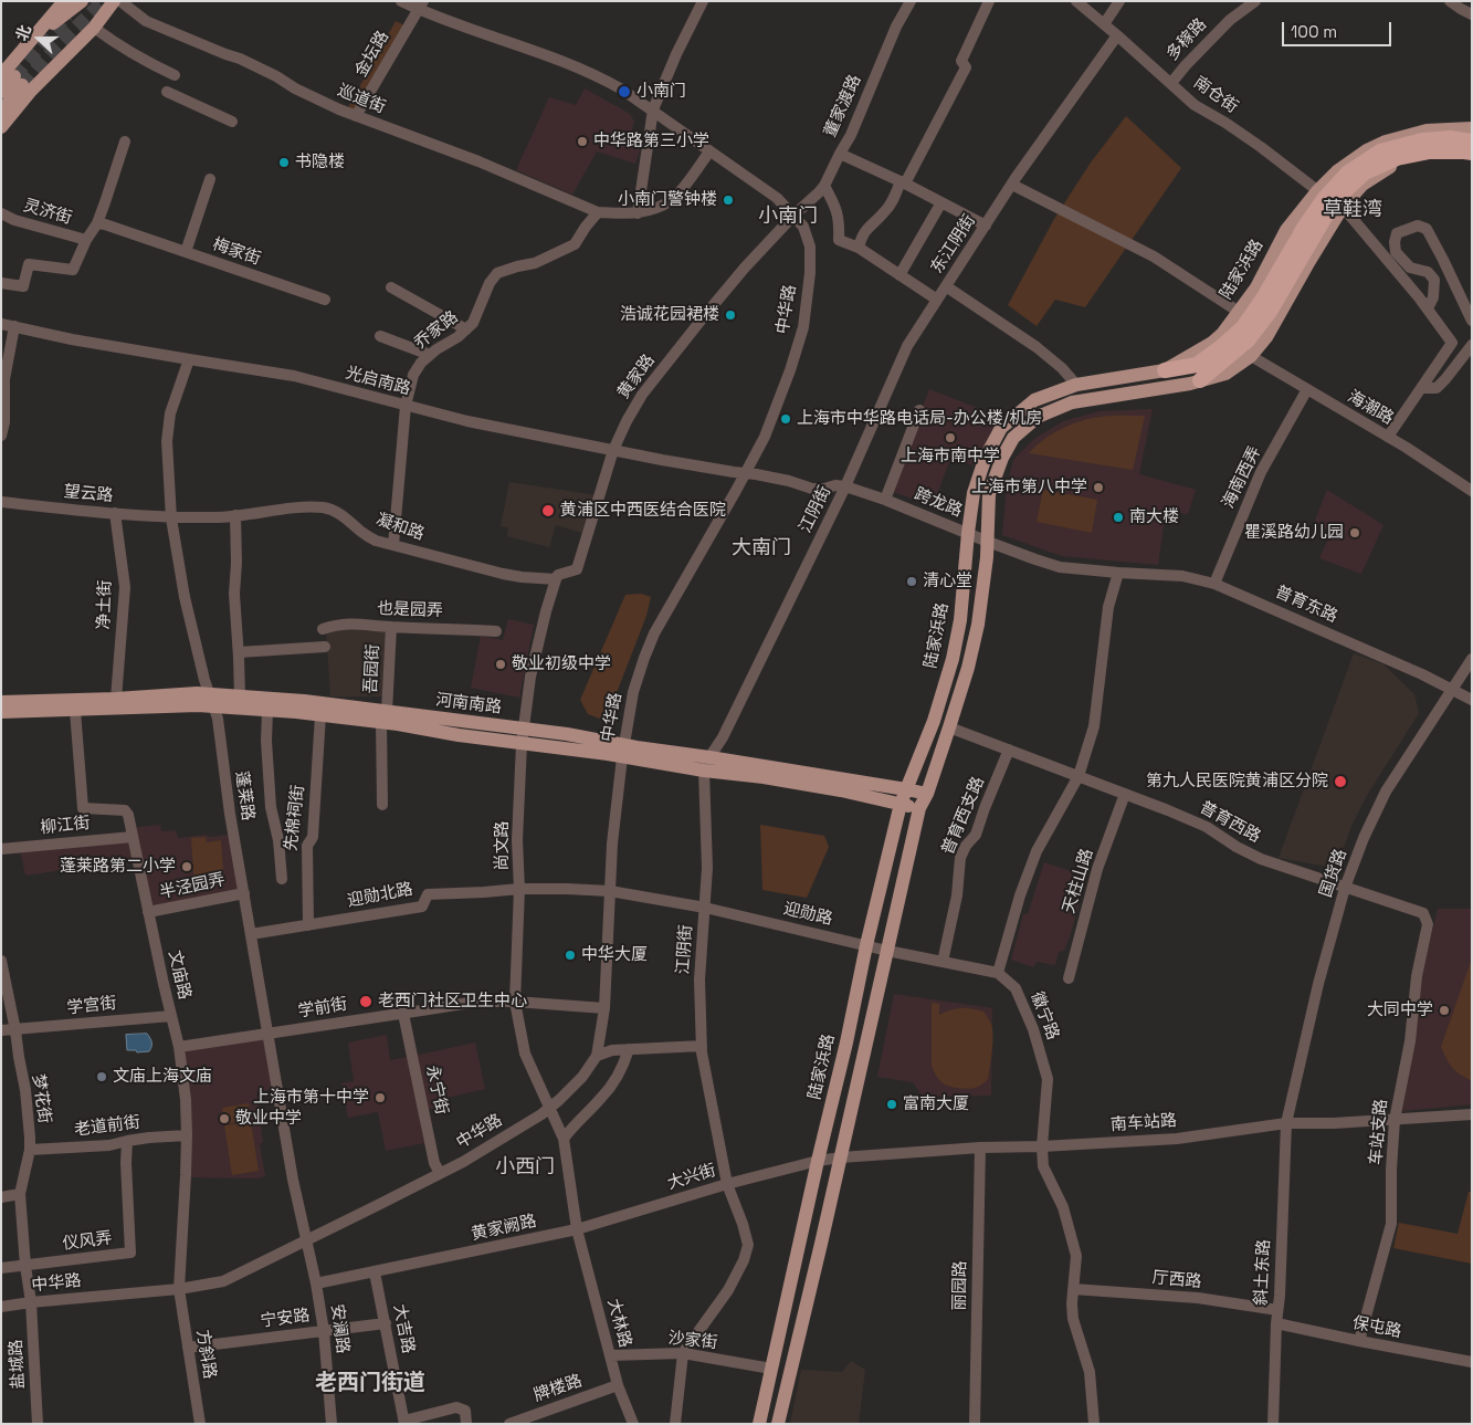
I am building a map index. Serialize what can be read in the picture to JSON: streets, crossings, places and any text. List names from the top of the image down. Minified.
{"streets":{"main road":["陆家浜路","河南南路"],"street":["多稼路","金坛路","南仓街","巡道街","董家渡路","灵济街","东江阴街","梅家街","中华路","乔家路","黄家路","光启南路","海潮路","海南西弄","望云路","跨龙路","江阴街","凝和路","净土街","普育东路","也是园弄","吾园街","蓬莱路","普育西支路","先棉祠街","普育西路","柳江街","尚文路","国货路","天柱山路","半泾园弄","迎勋北路","迎勋路","文庙路","学宫街","学前街","徽宁路","永宁街","梦花街","南车站路","老道前街","车站支路","大兴街","黄家阙路","仪风弄","斜土东路","厅西路","丽园路","宁安路","大林路","保屯路","安澜路","大吉路","沙家街","方斜路","盐城路","牌楼路"]},"crossings":[["多稼路","南仓街"],["金坛路","巡道街"],["金坛路","中华路"],["南仓街","东江阴街"],["南仓街","陆家浜路"],["巡道街","乔家路"],["董家渡路","中华路"],["董家渡路","黄家路"],["东江阴街","跨龙路"],["东江阴街","江阴街"],["陆家浜路","跨龙路"],["陆家浜路","河南南路"],["陆家浜路","迎勋路"],["陆家浜路","南车站路"],["陆家浜路","大兴街"],["陆家浜路","沙家街"],["中华路","黄家路"],["中华路","光启南路"],["中华路","跨龙路"],["中华路","河南南路"],["中华路","蓬莱路"],["中华路","尚文路"],["中华路","迎勋北路"],["中华路","迎勋路"],["中华路","文庙路"],["中华路","学前街"],["中华路","永宁街"],["中华路","梦花街"],["中华路","安澜路"],["中华路","方斜路"],["中华路","盐城路"],["乔家路","光启南路"],["乔家路","凝和路"],["黄家路","光启南路"],["黄家路","凝和路"],["黄家路","尚文路"],["光启南路","跨龙路"],["光启南路","蓬莱路"],["海潮路","海南西弄"],["海南西弄","普育东路"],["望云路","凝和路"],["望云路","净土街"],["望云路","蓬莱路"],["跨龙路","江阴街"],["跨龙路","普育东路"],["江阴街","河南南路"],["江阴街","迎勋路"],["江阴街","大兴街"],["江阴街","沙家街"],["凝和路","蓬莱路"],["凝和路","尚文路"],["净土街","河南南路"],["普育东路","国货路"],["也是园弄","吾园街"],["吾园街","河南南路"],["河南南路","蓬莱路"],["河南南路","先棉祠街"],["河南南路","尚文路"],["河南南路","文庙路"],["蓬莱路","半泾园弄"],["蓬莱路","迎勋北路"],["蓬莱路","学前街"],["蓬莱路","安澜路"],["普育西支路","普育西路"],["普育西支路","迎勋路"],["先棉祠街","迎勋北路"],["普育西路","国货路"],["普育西路","天柱山路"],["普育西路","车站支路"],["柳江街","文庙路"],["尚文路","迎勋北路"],["尚文路","学前街"],["国货路","南车站路"],["国货路","斜土东路"],["半泾园弄","文庙路"],["迎勋北路","迎勋路"],["迎勋路","徽宁路"],["文庙路","学宫街"],["文庙路","学前街"],["文庙路","老道前街"],["文庙路","方斜路"],["学宫街","梦花街"],["学前街","永宁街"],["徽宁路","南车站路"],["徽宁路","厅西路"],["梦花街","老道前街"],["梦花街","仪风弄"],["梦花街","盐城路"],["南车站路","车站支路"],["南车站路","大兴街"],["南车站路","斜土东路"],["南车站路","丽园路"],["老道前街","仪风弄"],["车站支路","保屯路"],["大兴街","黄家阙路"],["大兴街","大林路"],["黄家阙路","大林路"],["黄家阙路","安澜路"],["黄家阙路","大吉路"],["斜土东路","厅西路"],["斜土东路","保屯路"],["宁安路","安澜路"],["宁安路","大吉路"],["宁安路","方斜路"],["大林路","沙家街"],["大林路","牌楼路"]],"districts":["草鞋湾","小南门","大南门","小西门","老西门街道"],"places":["小南门","中华路第三小学","书隐楼","小南门警钟楼","浩诚花园裙楼","上海市中华路电话局-办公楼/机房","上海市南中学","上海市第八中学","黄浦区中西医结合医院","南大楼","瞿溪路幼儿园","清心堂","敬业初级中学","第九人民医院黄浦区分院","蓬莱路第二小学","中华大厦","老西门社区卫生中心","大同中学","文庙上海文庙","上海市第十中学","富南大厦","敬业中学"],"scale_bar":"100 m","north":"left"}
